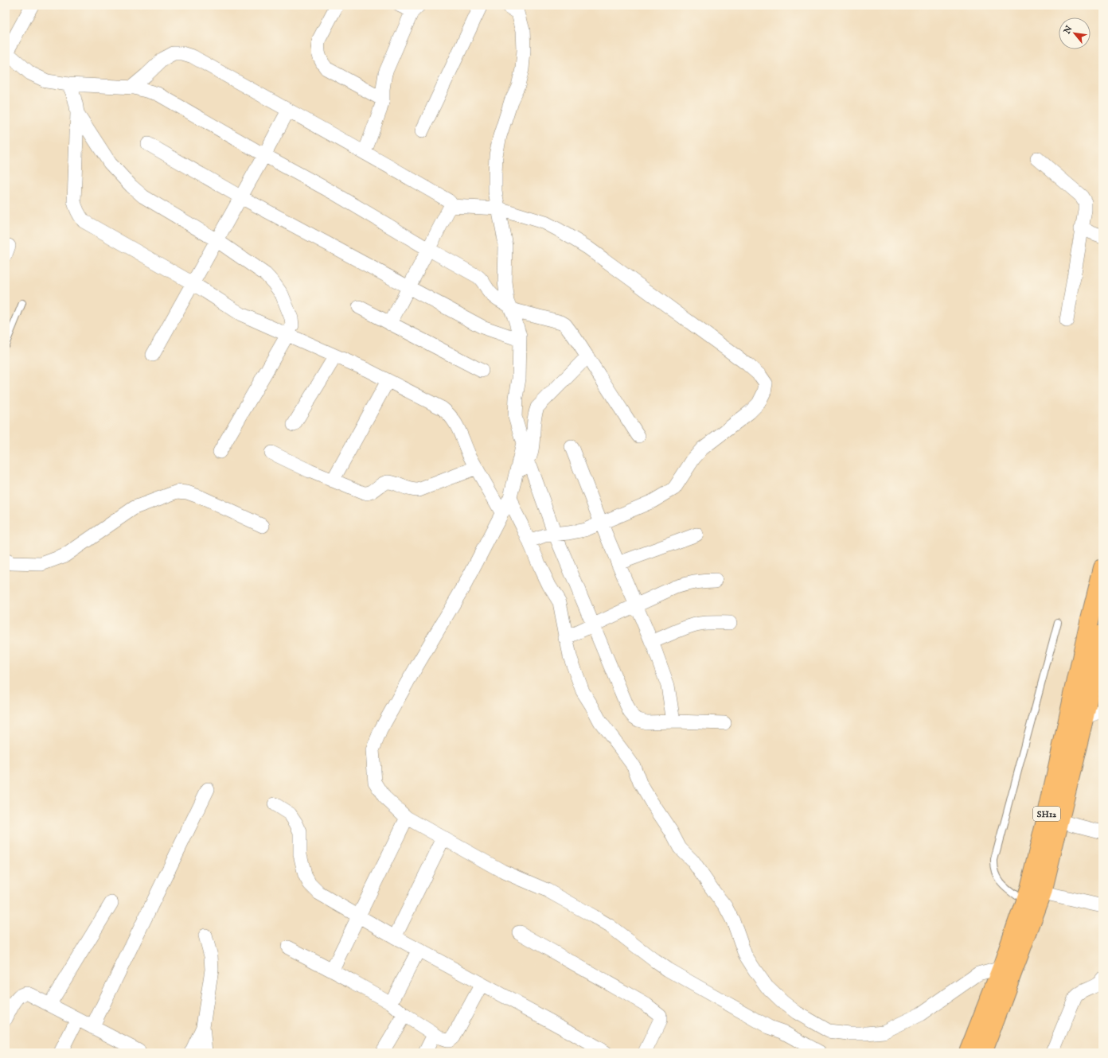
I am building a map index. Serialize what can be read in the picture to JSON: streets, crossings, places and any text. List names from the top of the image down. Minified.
{"streets":{"main road":["SH12"]},"north":"top left"}
